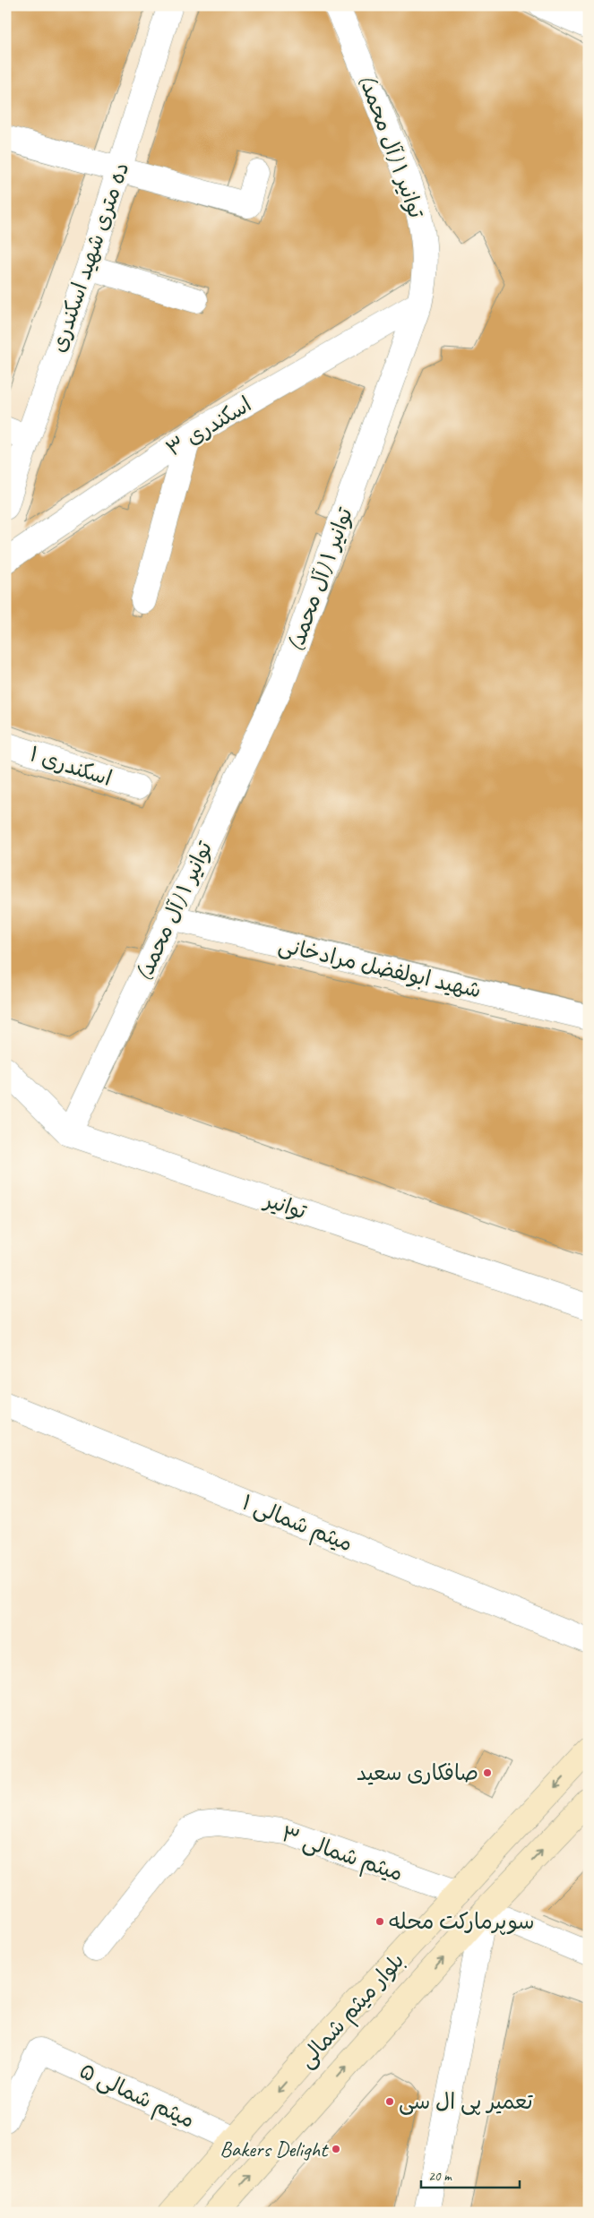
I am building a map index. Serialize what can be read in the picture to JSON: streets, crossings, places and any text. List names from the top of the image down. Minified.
{"streets":{"main road":["بلوار میثم شمالی"],"street":["توانیر ۱ (آل محمد)","ده متری شهید اسکندری","اسکندری ۳","اسکندری ۱","شهید ابولفضل مرادخانی","توانیر","میثم شمالی ۱","میثم شمالی ۳","میثم شمالی ۵"]},"crossings":[["توانیر ۱ (آل محمد)","اسکندری ۳"],["توانیر ۱ (آل محمد)","شهید ابولفضل مرادخانی"],["توانیر ۱ (آل محمد)","توانیر"],["میثم شمالی ۳","بلوار میثم شمالی"],["بلوار میثم شمالی","میثم شمالی ۵"]],"places":["صافکاری سعید","سوپرمارکت محله","تعمیر پی ال سی","Bakers Delight"],"scale_bar":"20 m"}
